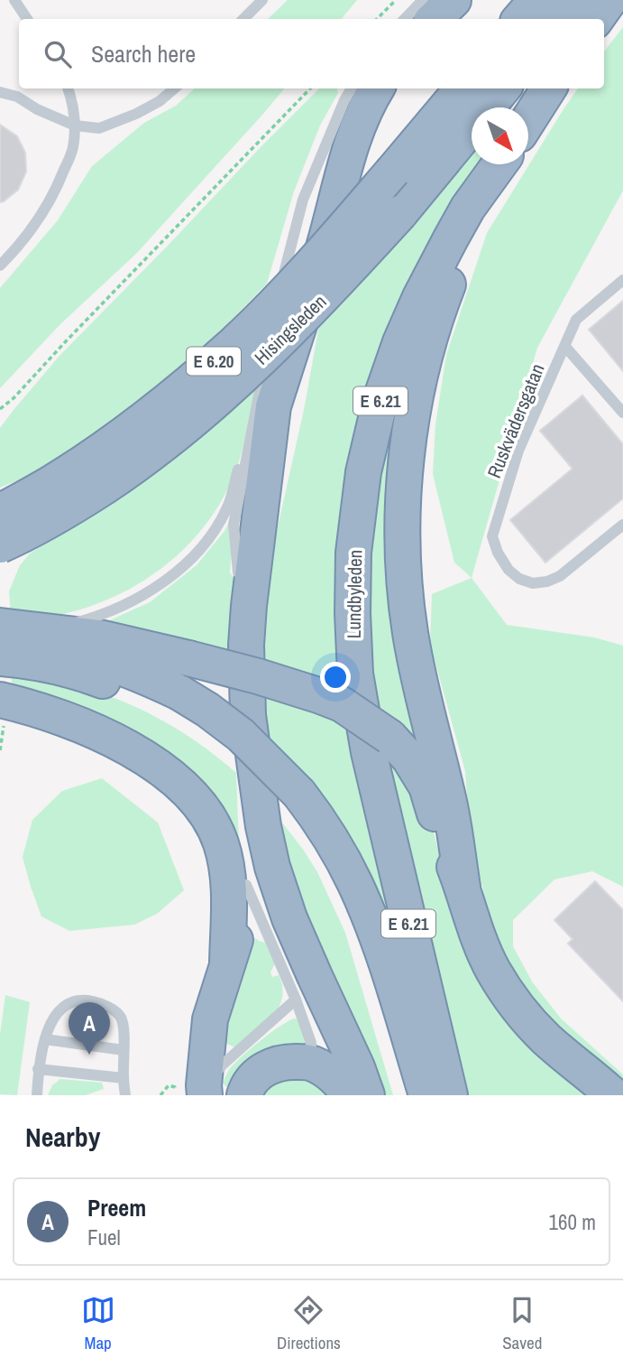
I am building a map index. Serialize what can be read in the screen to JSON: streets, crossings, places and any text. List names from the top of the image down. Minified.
{"streets":{"highway":["Hisingsleden","E 6.20","E 6.21","Lundbyleden"],"lane":["Ruskvädersgatan"]},"north":"bottom right","page":{"search":"Search here","pins":"A","heading":"Nearby","list":[{"mark":"A","name":"Preem","note":"Fuel","value":"160 m"}],"nav":["Map","Directions","Saved"]}}
